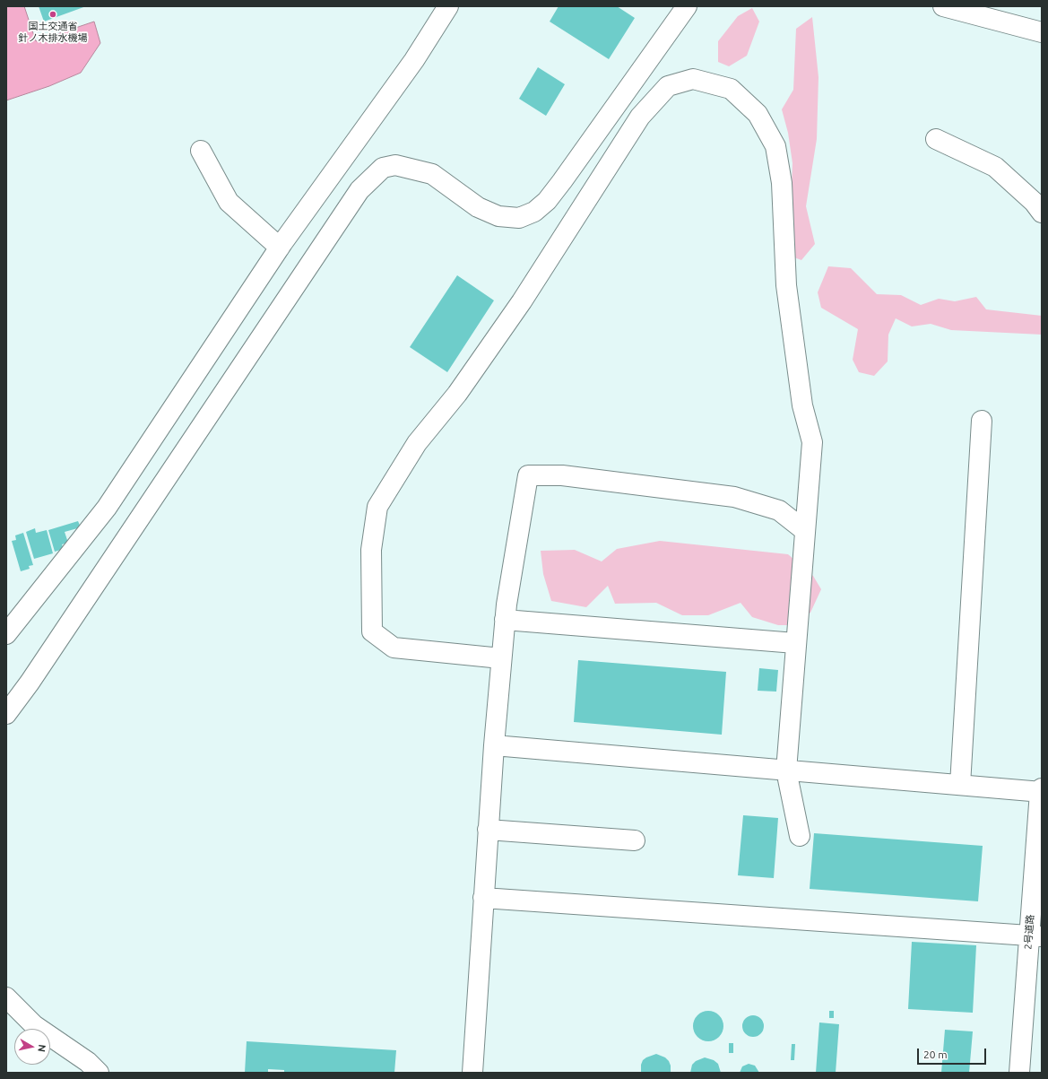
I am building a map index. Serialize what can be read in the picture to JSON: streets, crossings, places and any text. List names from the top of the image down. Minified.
{"streets":{"street":["2号道路"]},"places":["国土交通省 針ノ木排水機場"],"scale_bar":"20 m","north":"right"}
